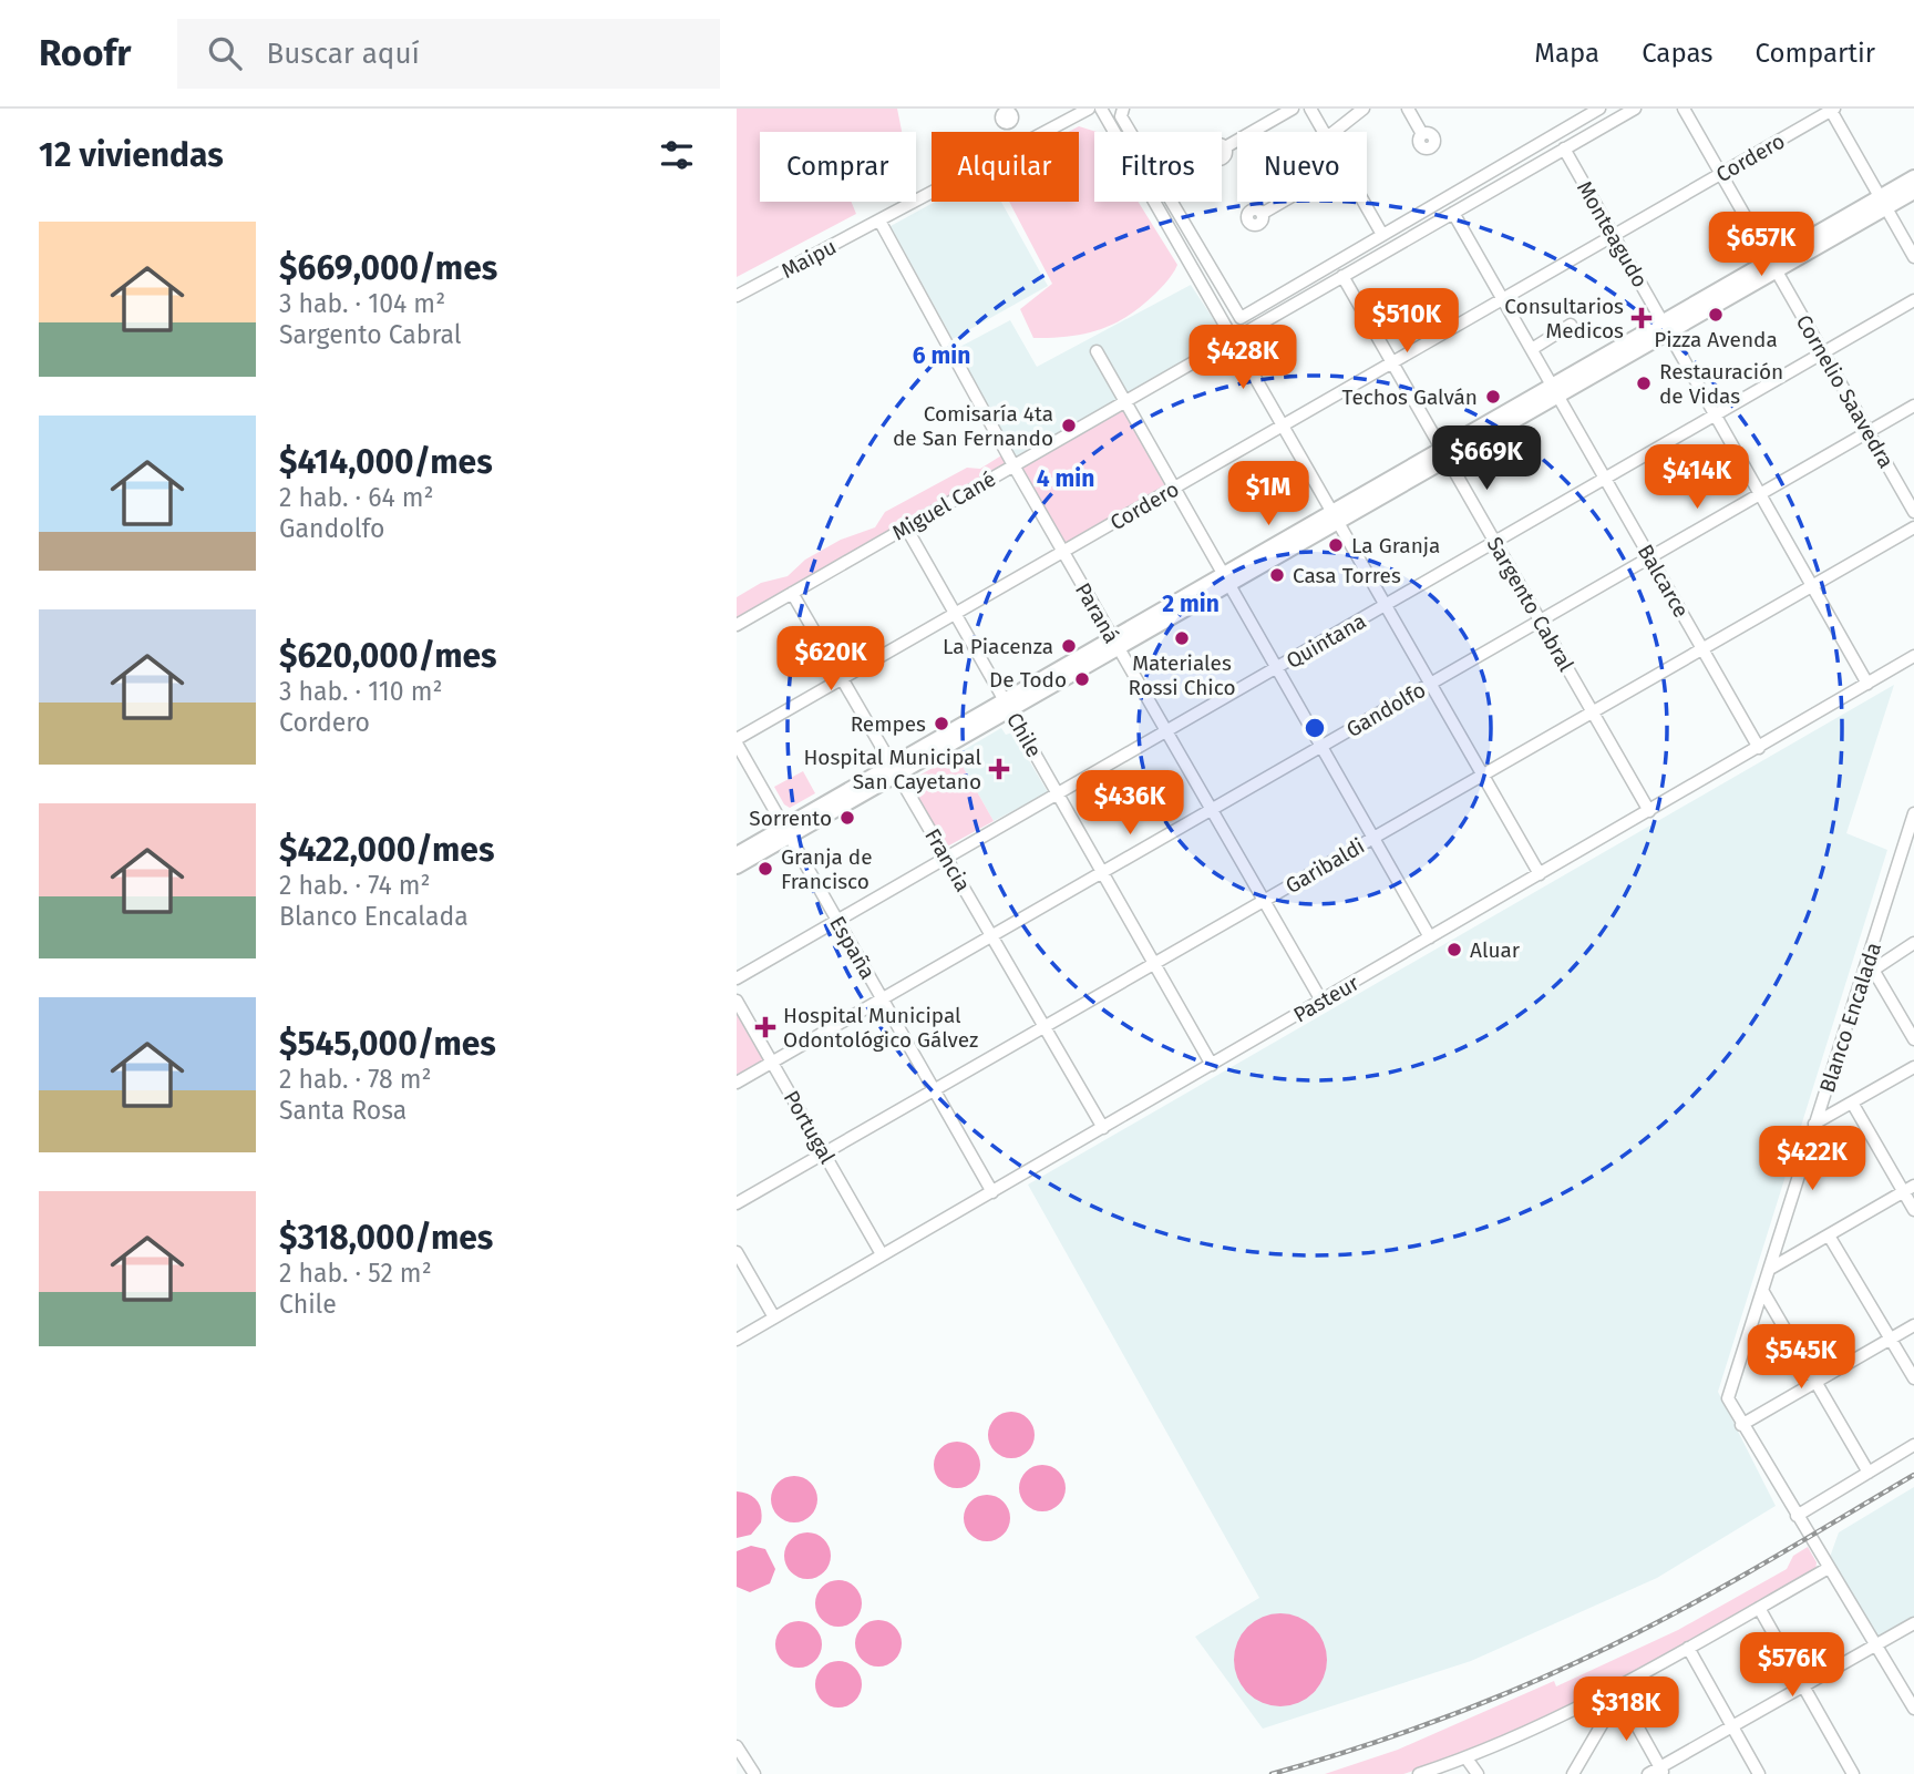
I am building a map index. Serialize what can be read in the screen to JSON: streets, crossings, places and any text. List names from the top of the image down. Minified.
{"streets":{"street":["Cordero","Monteagudo","Maipu","Cornelio Saavedra","Miguel Cané","Balcarce","Sargento Cabral","Paraná","Quintana","Gandolfo","Chile","Francia","Garibaldi","España","Pasteur","Blanco Encalada","Portugal"]},"crossings":[["Cordero","Monteagudo"],["Cordero","Cornelio Saavedra"],["Cordero","Balcarce"],["Cordero","Sargento Cabral"],["Cordero","Paraná"],["Cordero","Chile"],["Cordero","Francia"],["Cordero","España"],["Monteagudo","Miguel Cané"],["Monteagudo","Quintana"],["Monteagudo","Gandolfo"],["Monteagudo","Garibaldi"],["Monteagudo","Pasteur"],["Maipu","Paraná"],["Cornelio Saavedra","Quintana"],["Cornelio Saavedra","Gandolfo"],["Miguel Cané","Balcarce"],["Miguel Cané","Sargento Cabral"],["Miguel Cané","Paraná"],["Miguel Cané","Chile"],["Miguel Cané","Francia"],["Balcarce","Quintana"],["Balcarce","Gandolfo"],["Balcarce","Garibaldi"],["Balcarce","Pasteur"],["Sargento Cabral","Quintana"],["Sargento Cabral","Gandolfo"],["Sargento Cabral","Garibaldi"],["Sargento Cabral","Pasteur"],["Paraná","Quintana"],["Paraná","Gandolfo"],["Paraná","Garibaldi"],["Paraná","Pasteur"],["Quintana","Chile"],["Quintana","Francia"],["Quintana","España"],["Gandolfo","Chile"],["Gandolfo","Francia"],["Gandolfo","España"],["Gandolfo","Portugal"],["Chile","Garibaldi"],["Chile","Pasteur"],["Francia","Garibaldi"],["Francia","Pasteur"],["Garibaldi","España"],["Garibaldi","Portugal"],["España","Pasteur"],["Pasteur","Portugal"]],"places":{"other":["Pizza Avenda","Restauración de Vidas","Techos Galván","Comisaría 4ta de San Fernando","La Granja","Casa Torres","Materiales Rossi Chico","La Piacenza","De Todo","Rempes","Sorrento","Granja de Francisco","Aluar"],"health":["Consultarios Medicos","Hospital Municipal San Cayetano","Hospital Municipal Odontológico Gálvez"]},"page":{"header":"Roofr","search":"Buscar aquí","nav":["Mapa","Capas","Compartir"],"heading":"12 viviendas","chip":["Comprar","Alquilar","Filtros","Nuevo"],"list":[{"name":"$669,000/mes","note":"3 hab. · 104 m² · Sargento Cabral"},{"name":"$414,000/mes","note":"2 hab. · 64 m² · Gandolfo"},{"name":"$620,000/mes","note":"3 hab. · 110 m² · Cordero"},{"name":"$422,000/mes","note":"2 hab. · 74 m² · Blanco Encalada"},{"name":"$545,000/mes","note":"2 hab. · 78 m² · Santa Rosa"},{"name":"$318,000/mes","note":"2 hab. · 52 m² · Chile"}],"price":["$657K","$510K","$428K","$669K","$414K","$1M","$620K","$436K","$422K","$545K","$576K","$318K"]},"rings":["6 min","4 min","2 min"]}
